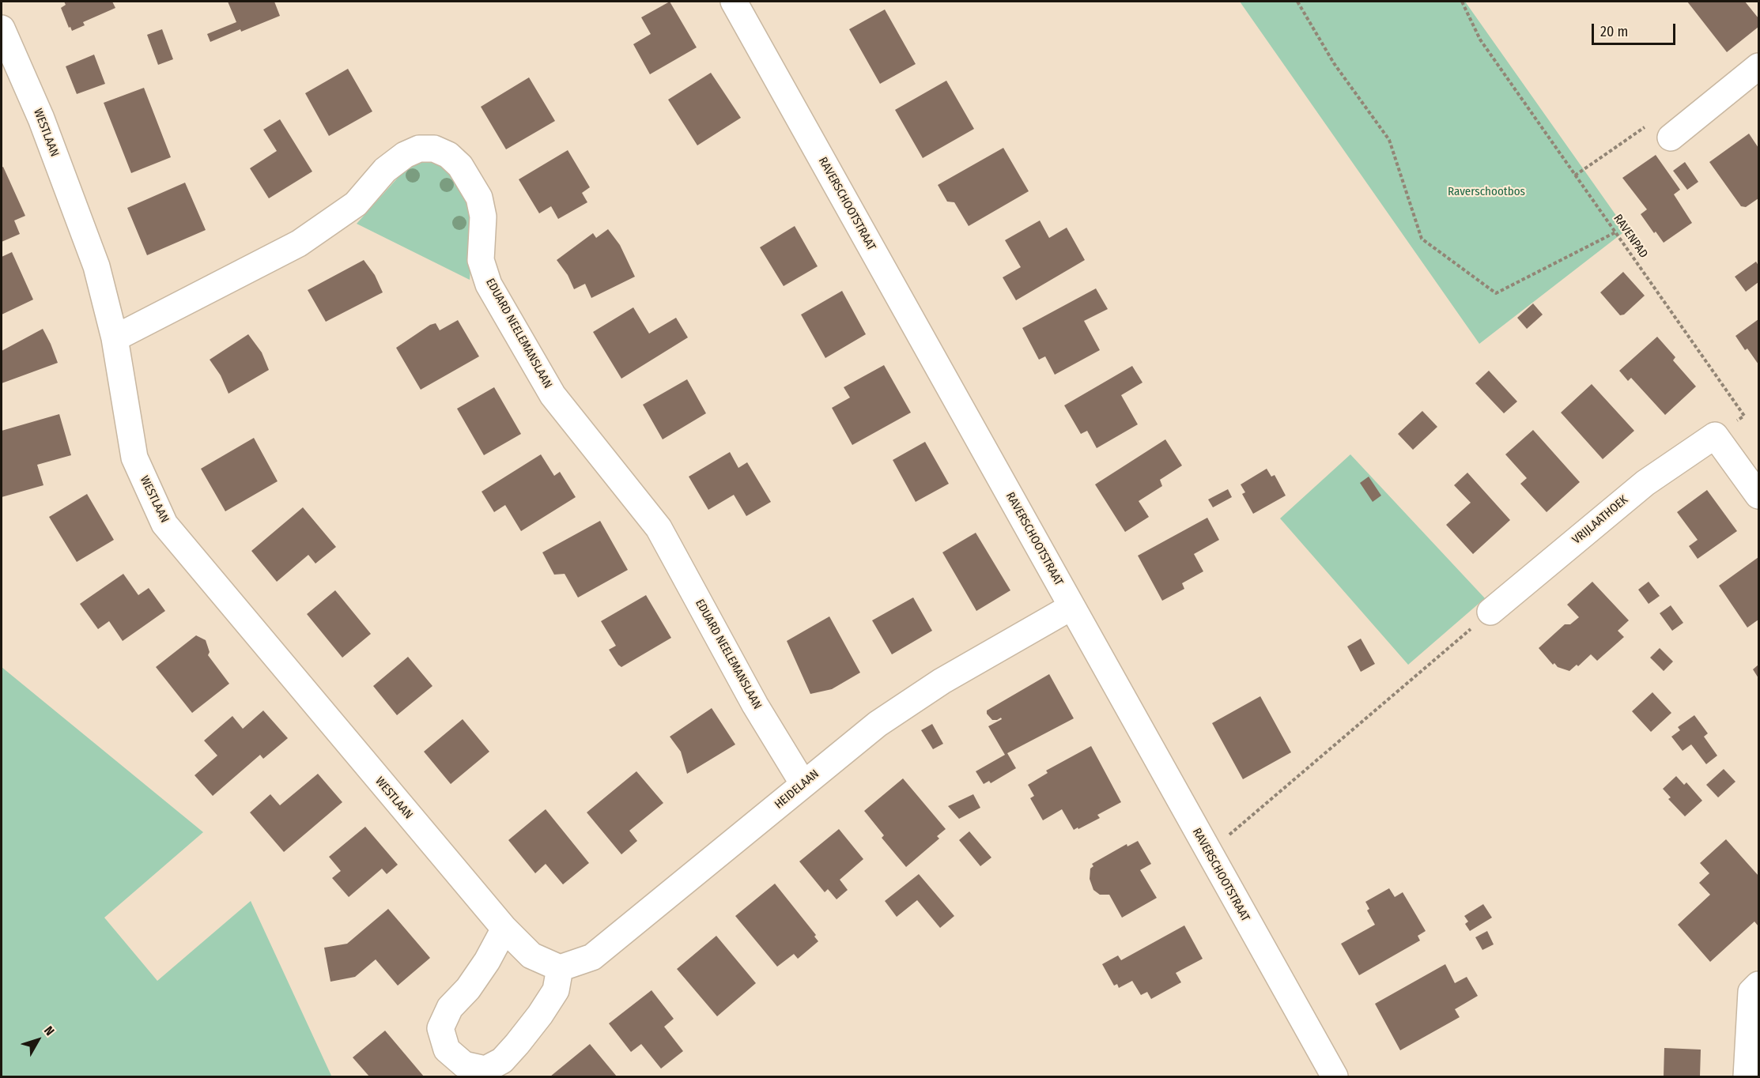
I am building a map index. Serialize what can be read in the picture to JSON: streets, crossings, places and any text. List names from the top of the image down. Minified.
{"streets":{"street":["WESTLAAN","RAVERSCHOOTSTRAAT","EDUARD NEELEMANSLAAN","VRIJLAATHOEK","HEIDELAAN"],"path":["RAVENPAD"]},"crossings":[["WESTLAAN","EDUARD NEELEMANSLAAN"],["WESTLAAN","HEIDELAAN"],["RAVERSCHOOTSTRAAT","HEIDELAAN"],["RAVENPAD","VRIJLAATHOEK"],["EDUARD NEELEMANSLAAN","HEIDELAAN"]],"parks":["Raverschootbos"],"scale_bar":"20 m","north":"top right"}
